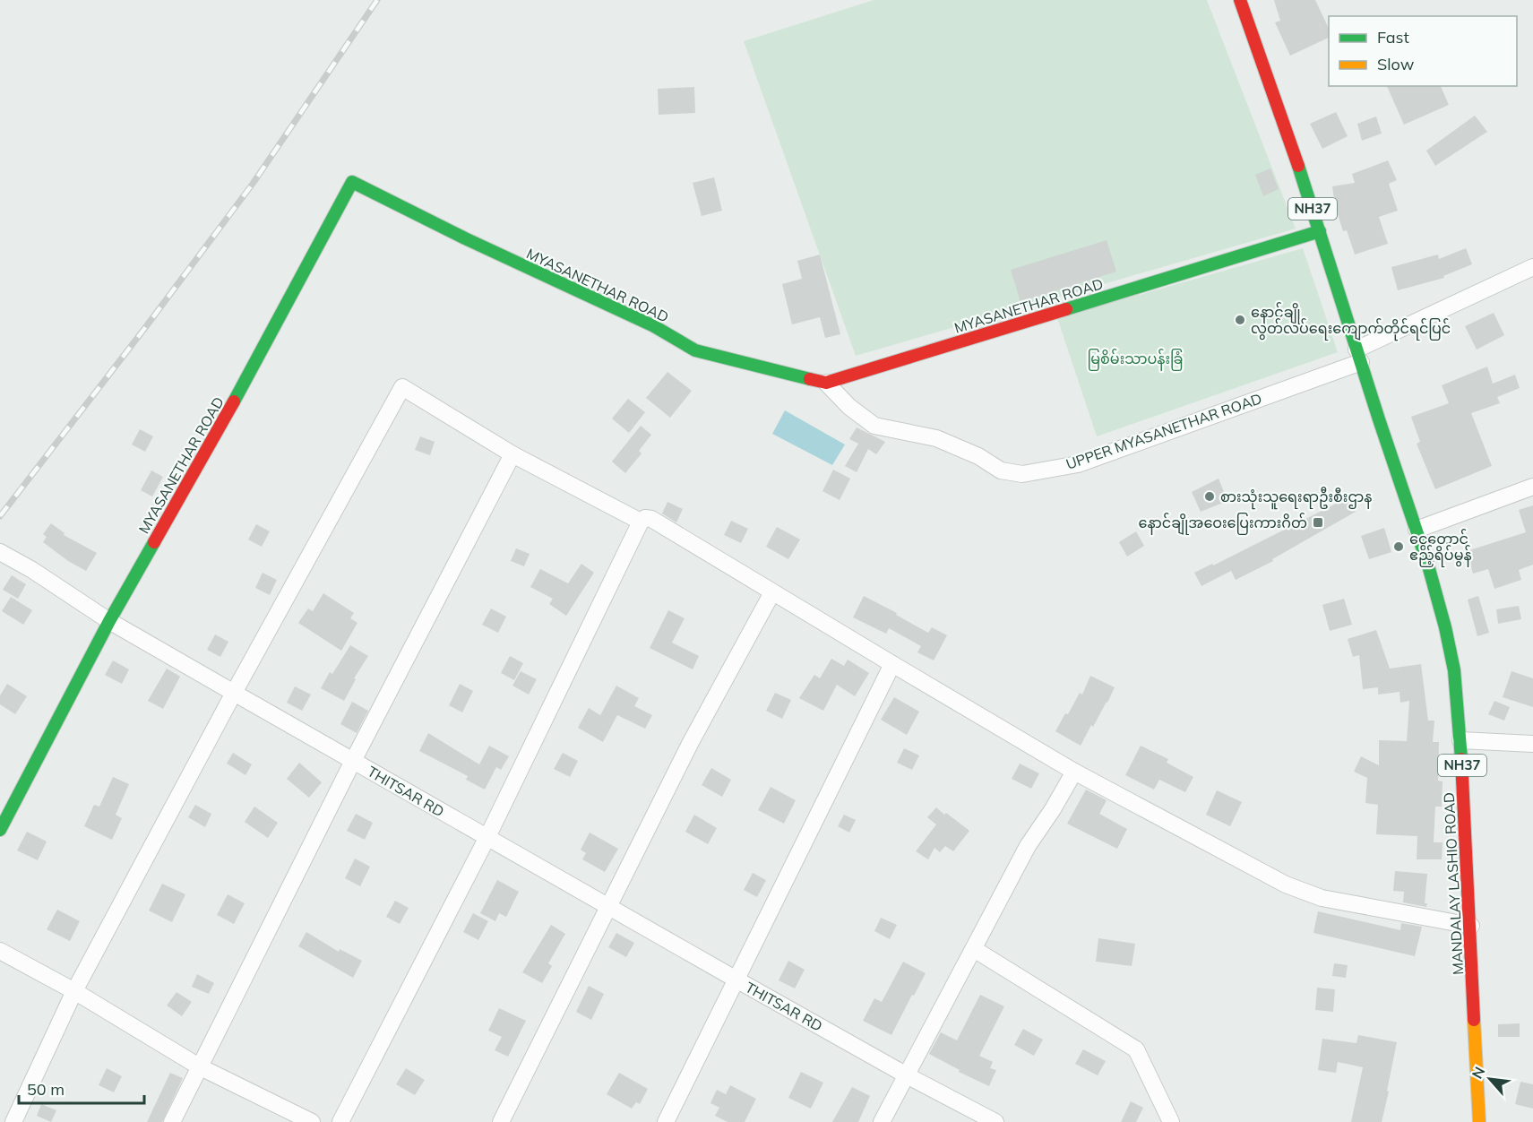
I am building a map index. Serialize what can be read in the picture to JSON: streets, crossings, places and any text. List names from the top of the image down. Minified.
{"streets":{"main road":["NH37","MYASANETHAR ROAD","MANDALAY LASHIO ROAD"],"street":["UPPER MYASANETHAR ROAD","THITSAR RD"]},"crossings":[["MYASANETHAR ROAD","UPPER MYASANETHAR ROAD"],["MYASANETHAR ROAD","THITSAR RD"],["MYASANETHAR ROAD","MANDALAY LASHIO ROAD"],["UPPER MYASANETHAR ROAD","MANDALAY LASHIO ROAD"]],"parks":["မြစိမ်းသာပန်းခြံ"],"places":{"other":["နောင်ချို လွတ်လပ်ရေးကျောက်တိုင်ရင်ပြင်","စားသုံးသူရေးရာဦးစီးဌာန","ငွေတောင် ဧည့်ရိပ်မွန်"],"transit":["နောင်ချိုအဝေးပြေးကားဂိတ်"]},"legend":["Fast","Slow"],"scale_bar":"50 m","north":"top left"}
